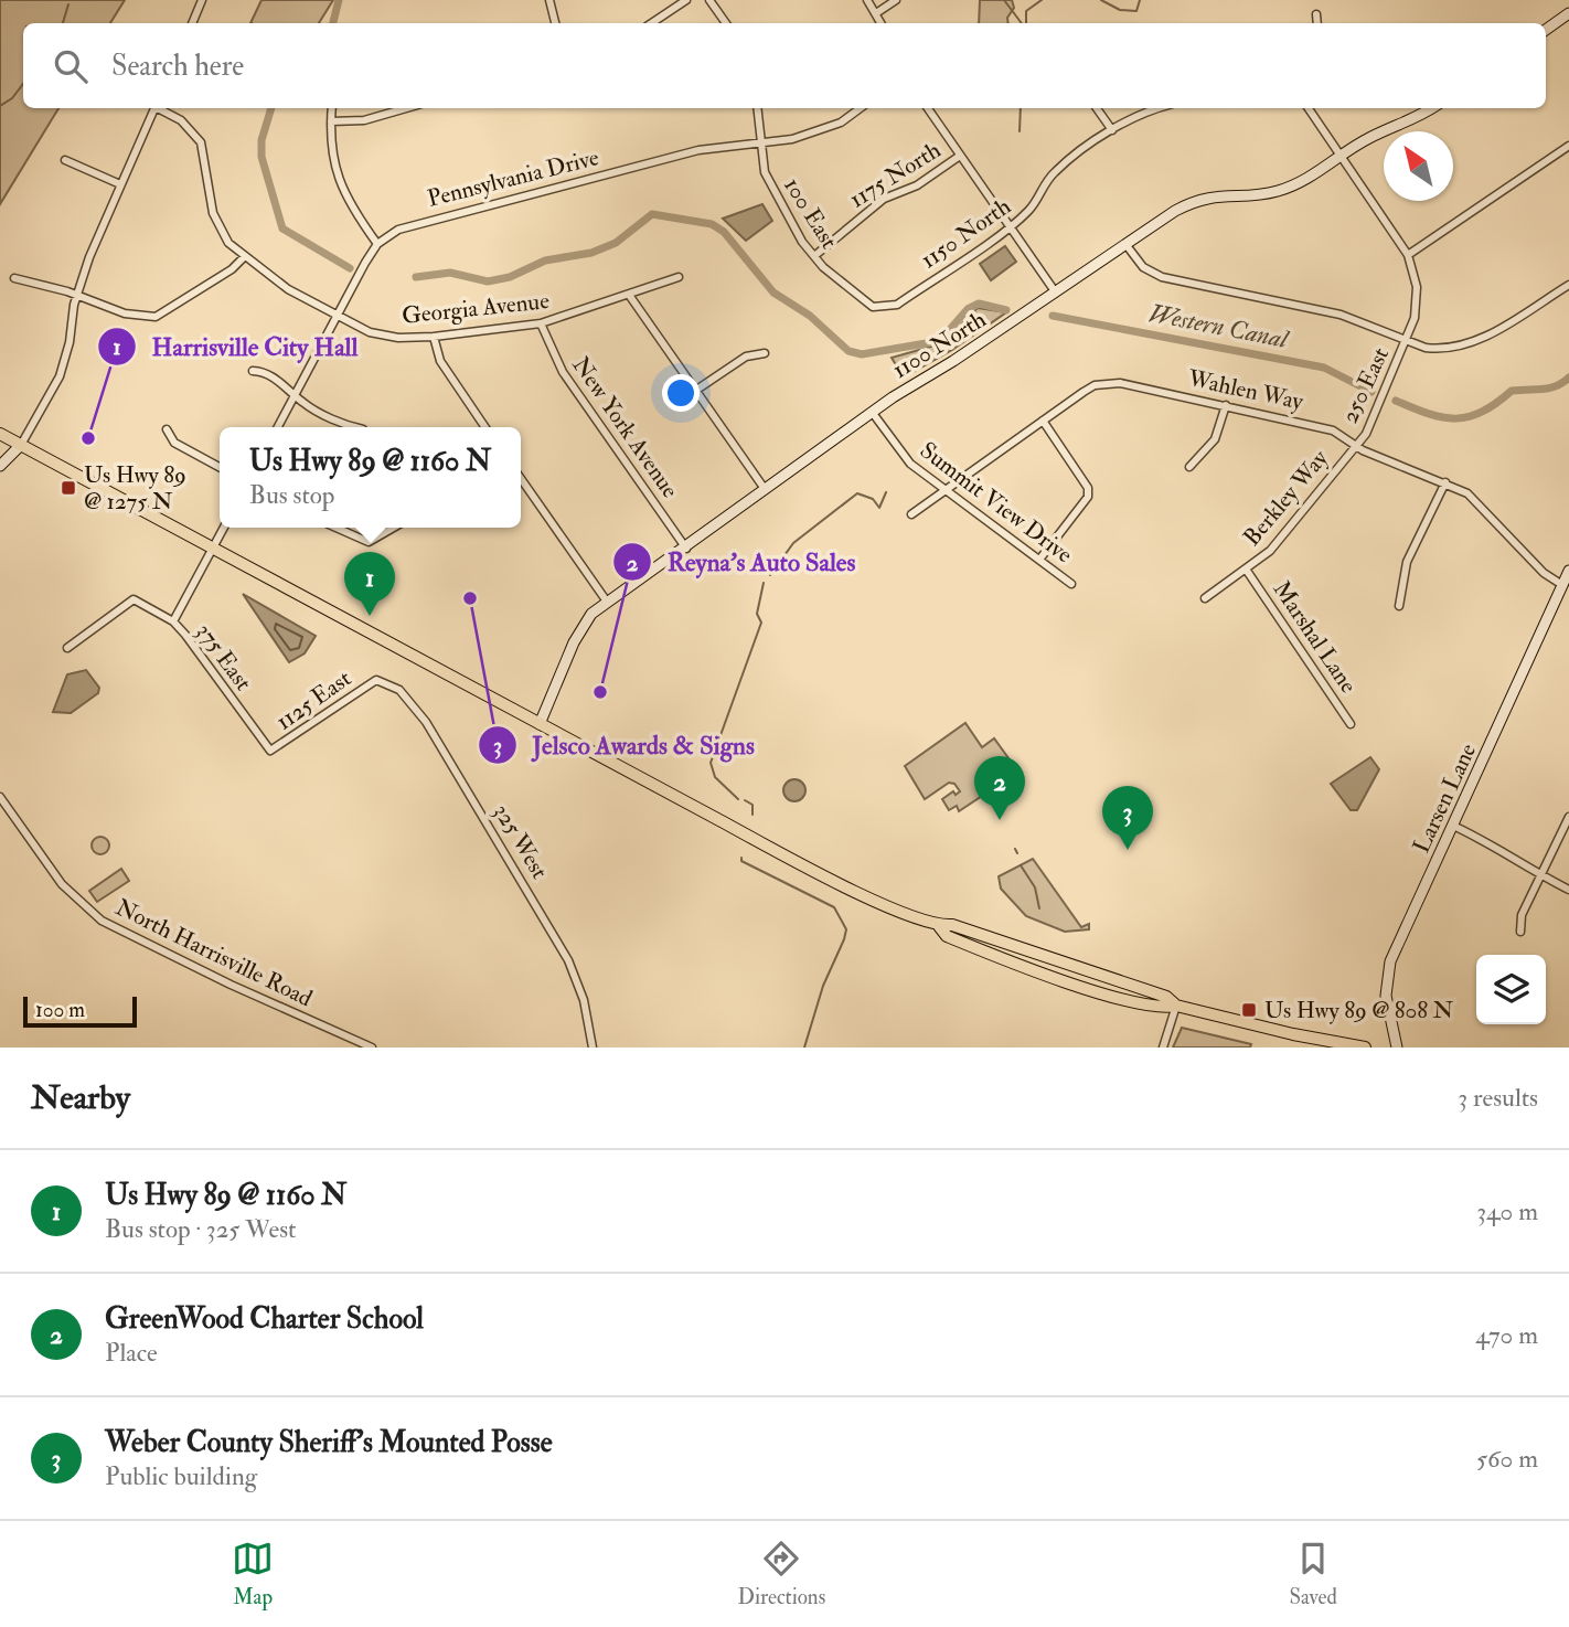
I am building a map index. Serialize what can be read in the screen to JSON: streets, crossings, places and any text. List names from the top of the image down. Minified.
{"streets":{"street":["1175 North","Pennsylvania Drive","100 East","1150 North","Georgia Avenue","1100 North","250 East","Wahlen Way","New York Avenue","Berkley Way","Summit View Drive","Marshal Lane","375 East","1125 East","Larsen Lane","325 West","North Harrisville Road"]},"crossings":[["1175 North","100 East"],["Pennsylvania Drive","100 East"],["100 East","1150 North"],["Georgia Avenue","New York Avenue"],["1100 North","New York Avenue"],["1100 North","Summit View Drive"],["250 East","Wahlen Way"],["250 East","Berkley Way"],["Wahlen Way","Berkley Way"],["Wahlen Way","Summit View Drive"],["Wahlen Way","Larsen Lane"],["Berkley Way","Marshal Lane"],["375 East","1125 East"],["1125 East","325 West"]],"water":["Western Canal"],"places":{"other":["Harrisville City Hall","Jelsco Awards & Signs","Reyna's Auto Sales"],"transit":["Us Hwy 89 @ 1275 N","Us Hwy 89 @ 808 N"]},"scale_bar":"100 m","north":"top left","page":{"search":"Search here","popup":["Us Hwy 89 @ 1160 N","Bus stop"],"pins":["1","2","3"],"scale":"100 m","heading":["Nearby","3 results"],"list":[{"mark":"1","name":"Us Hwy 89 @ 1160 N","note":"Bus stop · 325 West","value":"340 m"},{"mark":"2","name":"GreenWood Charter School","note":"Place","value":"470 m"},{"mark":"3","name":"Weber County Sheriff's Mounted Posse","note":"Public building","value":"560 m"}],"nav":["Map","Directions","Saved"]}}
